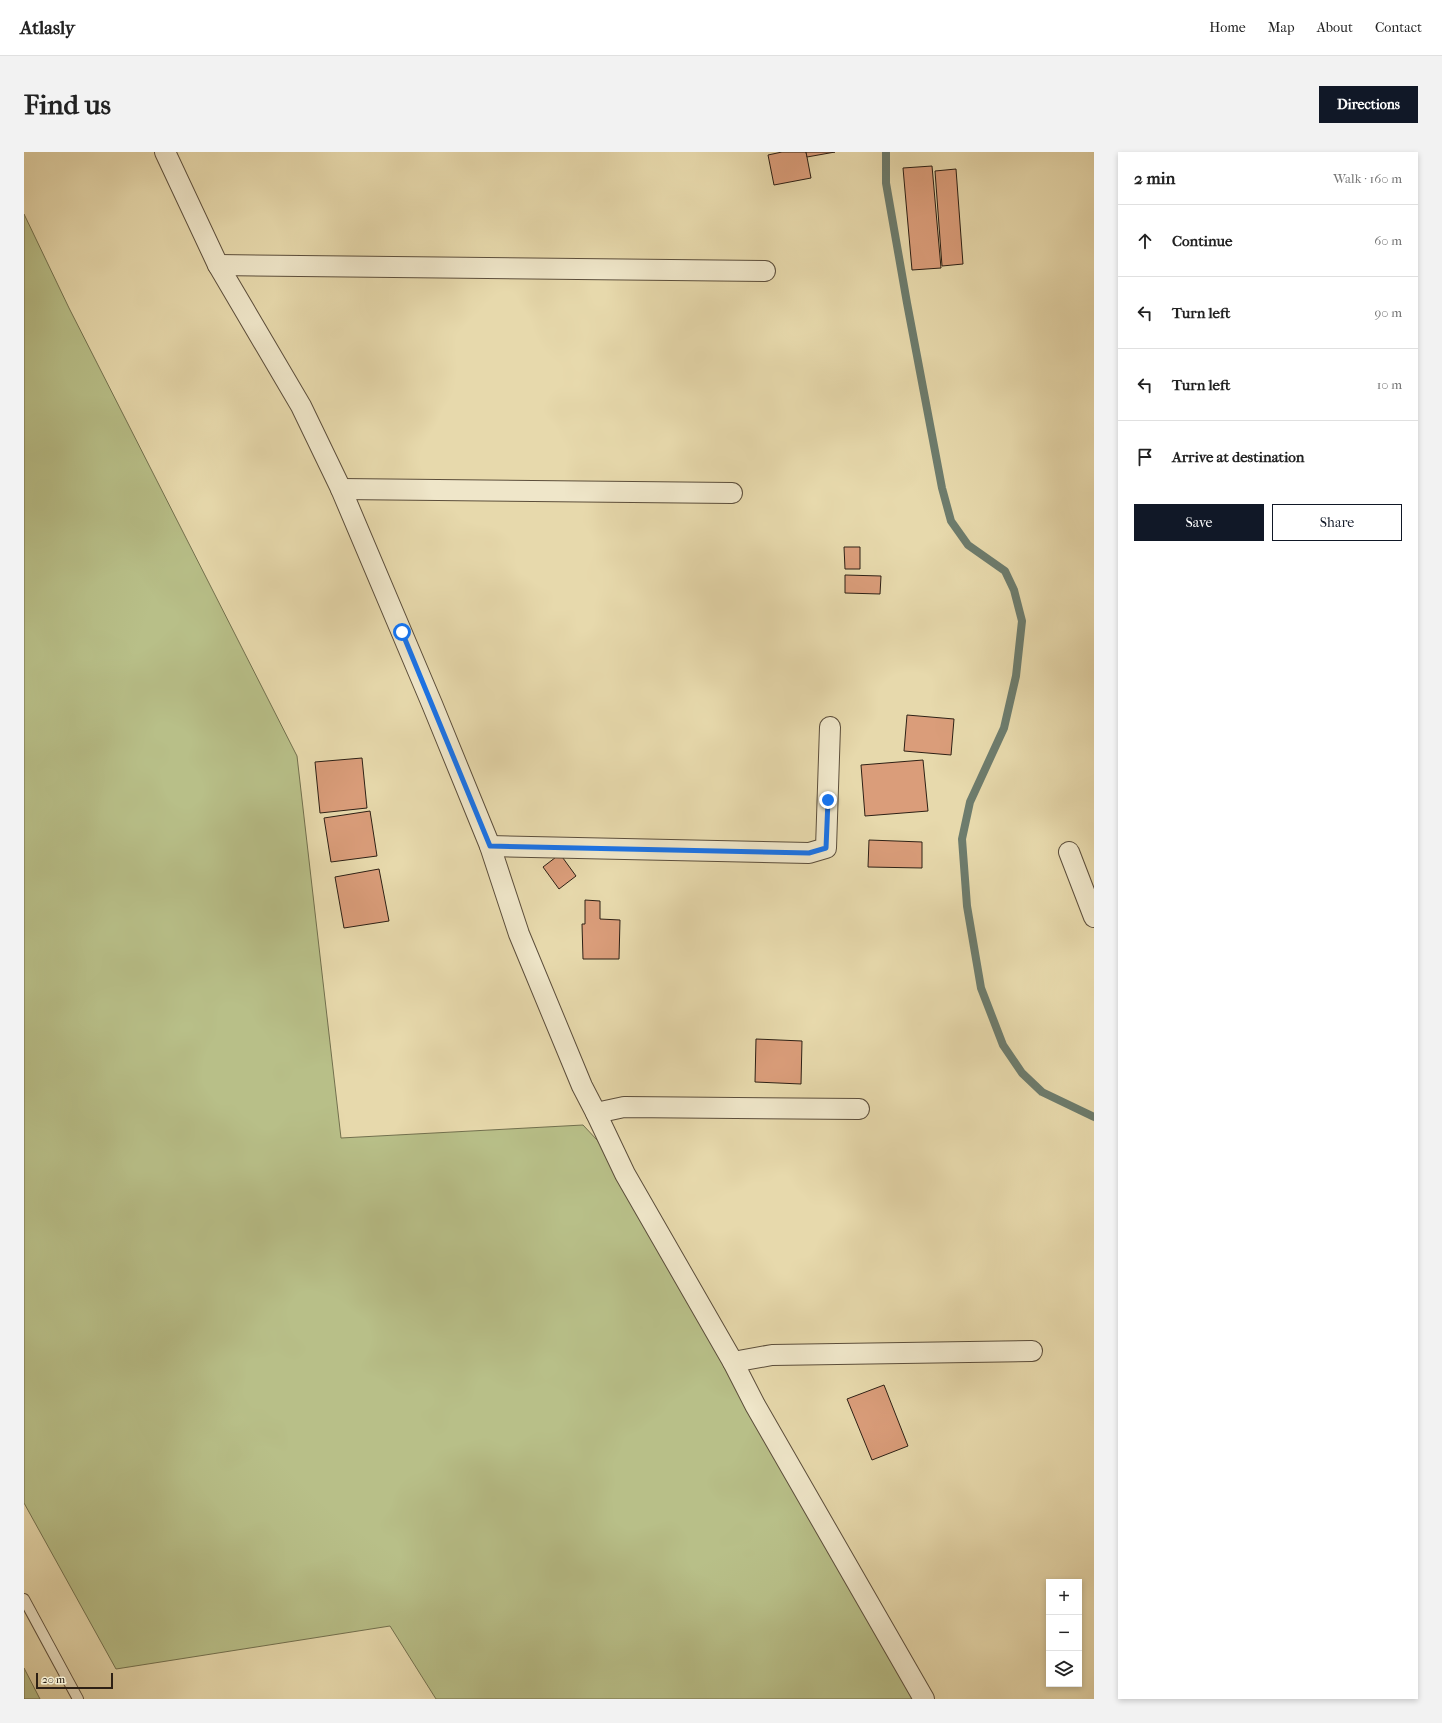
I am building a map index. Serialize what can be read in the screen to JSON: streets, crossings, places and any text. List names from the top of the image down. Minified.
{"scale_bar":"20 m","page":{"header":"Atlasly","nav":["Home","Map","About","Contact"],"buttons":["Directions",["Save","Share"]],"title":"Find us","heading":["2 min","Walk · 160 m"],"list":[["Continue","60 m"],["Turn left","90 m"],["Turn left","10 m"],"Arrive at destination"],"map_buttons":["+","−"],"scale":"20 m"}}
